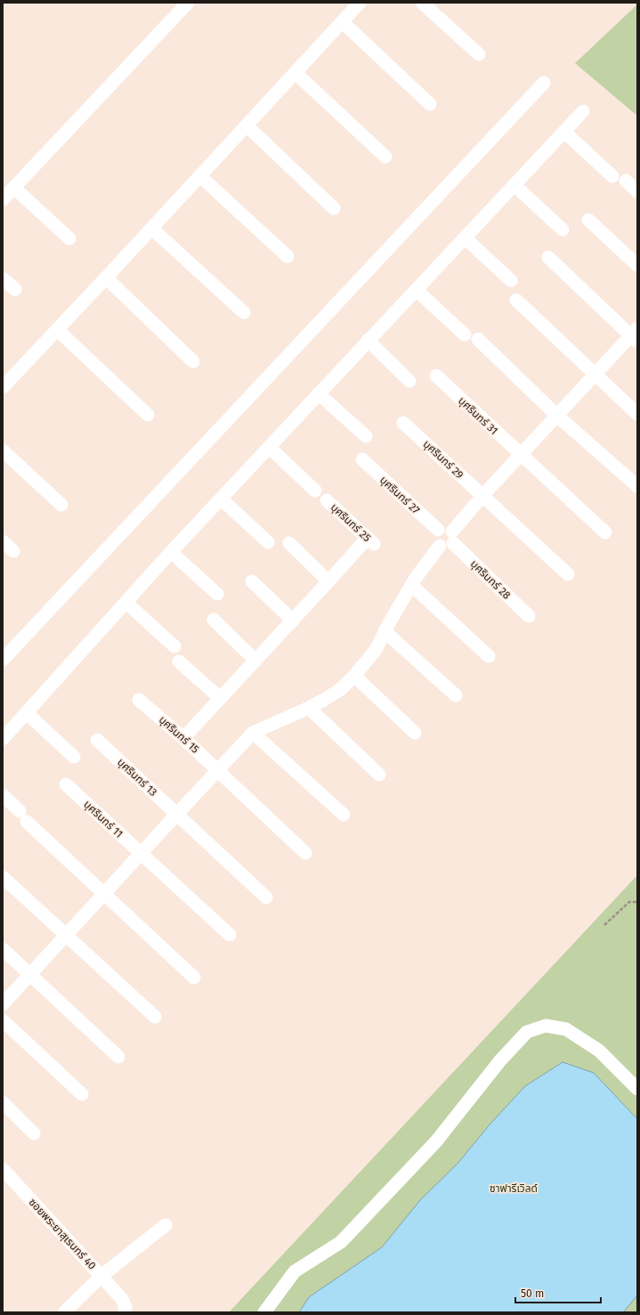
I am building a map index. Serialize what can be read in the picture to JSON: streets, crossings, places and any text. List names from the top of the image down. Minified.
{"streets":{"street":["บุศรินทร์ 31","บุศรินทร์ 29","บุศรินทร์ 27","บุศรินทร์ 25","บุศรินทร์ 28","บุศรินทร์ 15","บุศรินทร์ 13","บุศรินทร์ 11","ซอยพระยาสุเรนทร์ 40"]},"crossings":[["บุศรินทร์ 27","บุศรินทร์ 28"]],"parks":["ซาฟารีเวิลด์"],"scale_bar":"50 m"}
